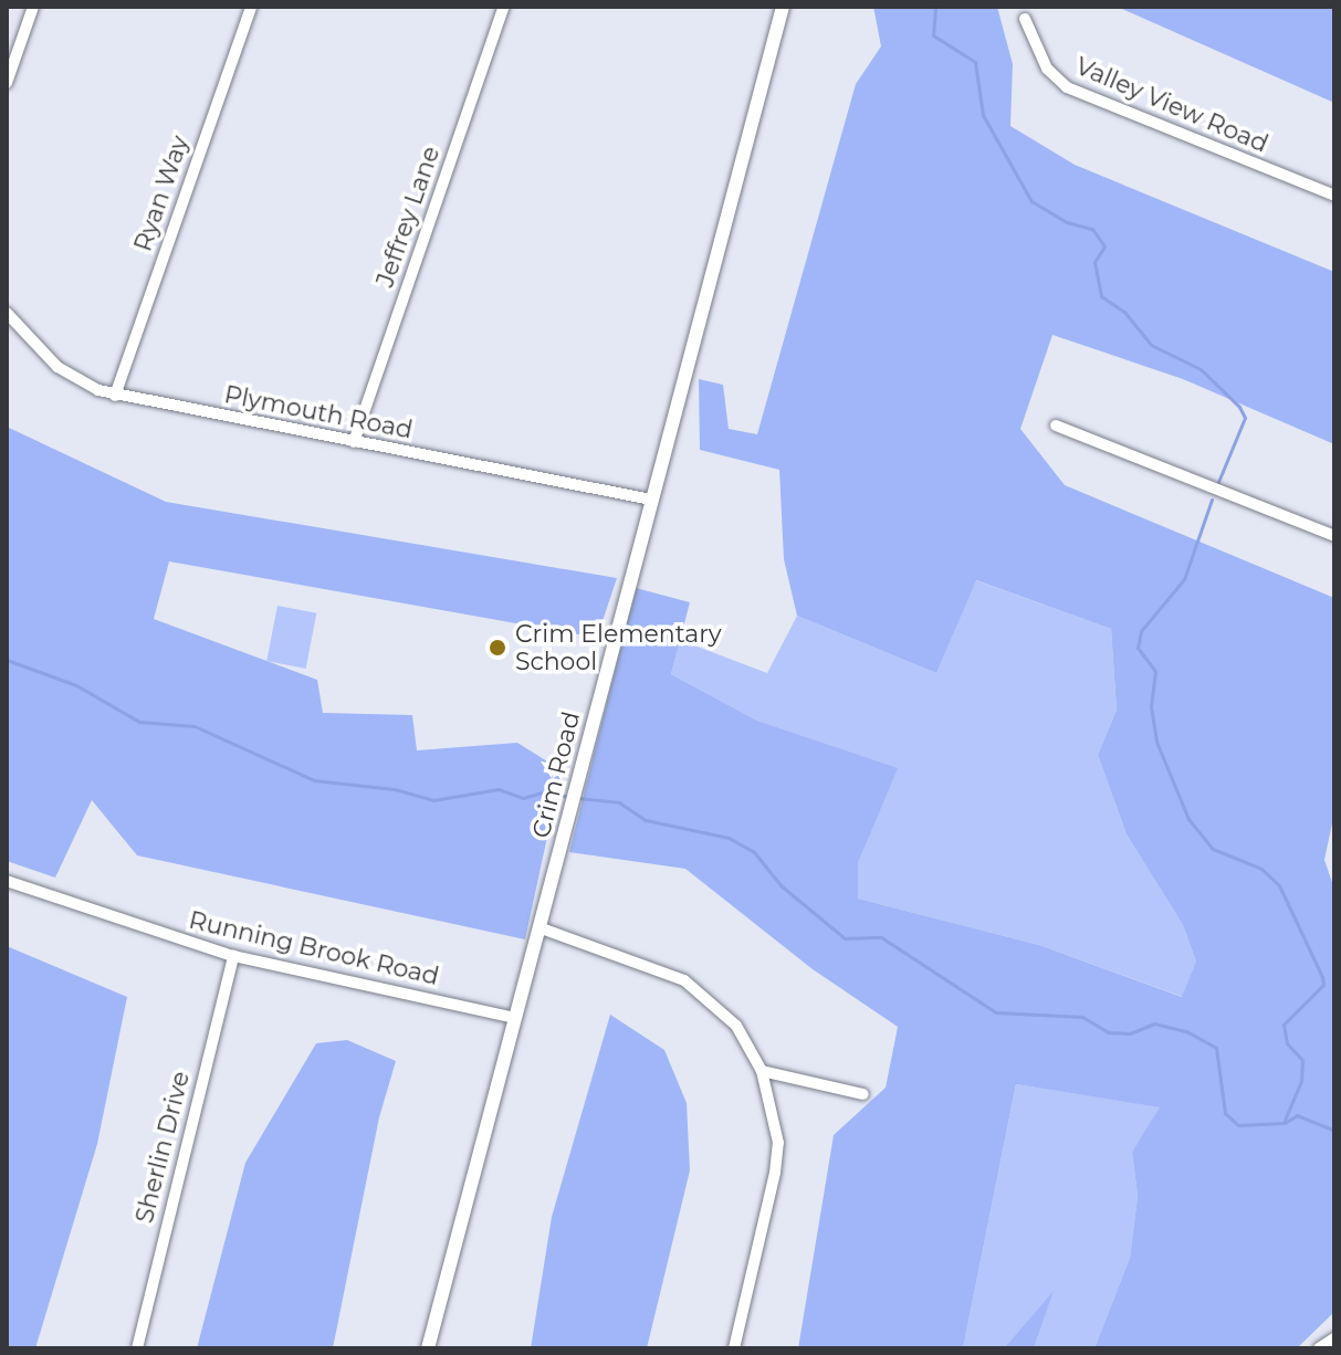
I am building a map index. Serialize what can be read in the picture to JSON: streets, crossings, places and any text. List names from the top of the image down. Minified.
{"streets":{"street":["Valley View Road","Ryan Way","Jeffrey Lane","Plymouth Road","Crim Road","Running Brook Road","Sherlin Drive"]},"crossings":[["Ryan Way","Plymouth Road"],["Jeffrey Lane","Plymouth Road"],["Plymouth Road","Crim Road"],["Crim Road","Running Brook Road"],["Running Brook Road","Sherlin Drive"]],"places":["Crim Elementary School"]}
